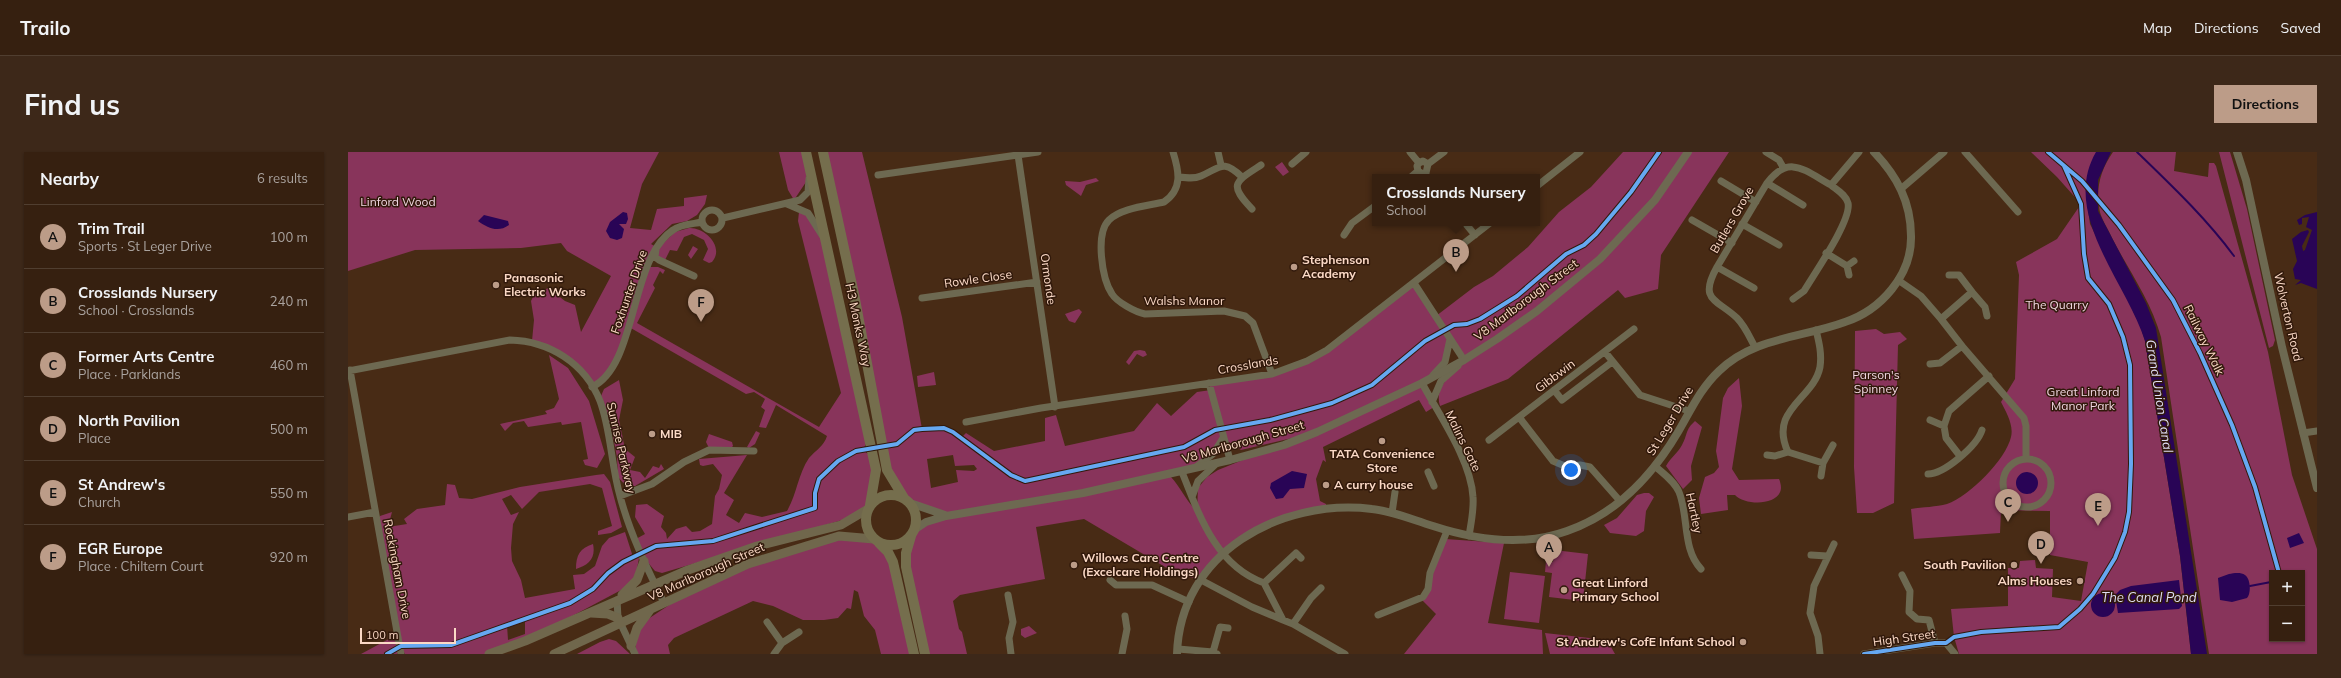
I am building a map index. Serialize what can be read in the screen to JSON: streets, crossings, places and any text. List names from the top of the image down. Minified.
{"streets":{"main road":["V8 Marlborough Street","H3 Monks Way"],"street":["Butlers Grove","Rowle Close","Ormonde","Foxhunter Drive","Walshs Manor","Wolverton Road","Crosslands","Gibbwin","St Leger Drive","Malins Gate","Sunrise Parkway","Hartley","Rockingham Drive","High Street"],"cycle path":["Railway Walk"]},"crossings":[["Butlers Grove","St Leger Drive"],["Rowle Close","Ormonde"],["Ormonde","Crosslands"],["Foxhunter Drive","Sunrise Parkway"],["V8 Marlborough Street","H3 Monks Way"],["V8 Marlborough Street","Malins Gate"],["V8 Marlborough Street","Sunrise Parkway"],["Walshs Manor","Crosslands"],["St Leger Drive","Malins Gate"],["St Leger Drive","Hartley"],["Sunrise Parkway","Rockingham Drive"]],"water":["Grand Union Canal","The Canal Pond"],"parks":["Linford Wood","The Quarry","Parson's Spinney","Great Linford Manor Park"],"places":["Stephenson Academy","Panasonic Electric Works","MIB","TATA Convenience Store","A curry house","Willows Care Centre (Excelcare Holdings)","South Pavilion","Alms Houses","Great Linford Primary School","St Andrew's CofE Infant School"],"scale_bar":"100 m","page":{"header":"Trailo","nav":["Map","Directions","Saved"],"buttons":"Directions","title":"Find us","heading":["Nearby","6 results"],"popup":["Crosslands Nursery","School"],"list":[{"mark":"A","name":"Trim Trail","note":"Sports · St Leger Drive","value":"100 m"},{"mark":"B","name":"Crosslands Nursery","note":"School · Crosslands","value":"240 m"},{"mark":"C","name":"Former Arts Centre","note":"Place · Parklands","value":"460 m"},{"mark":"D","name":"North Pavilion","note":"Place","value":"500 m"},{"mark":"E","name":"St Andrew's","note":"Church","value":"550 m"},{"mark":"F","name":"EGR Europe","note":"Place · Chiltern Court","value":"920 m"}],"pins":["B","F","C","E","D","A"],"map_buttons":["+","−"],"scale":"100 m"}}
